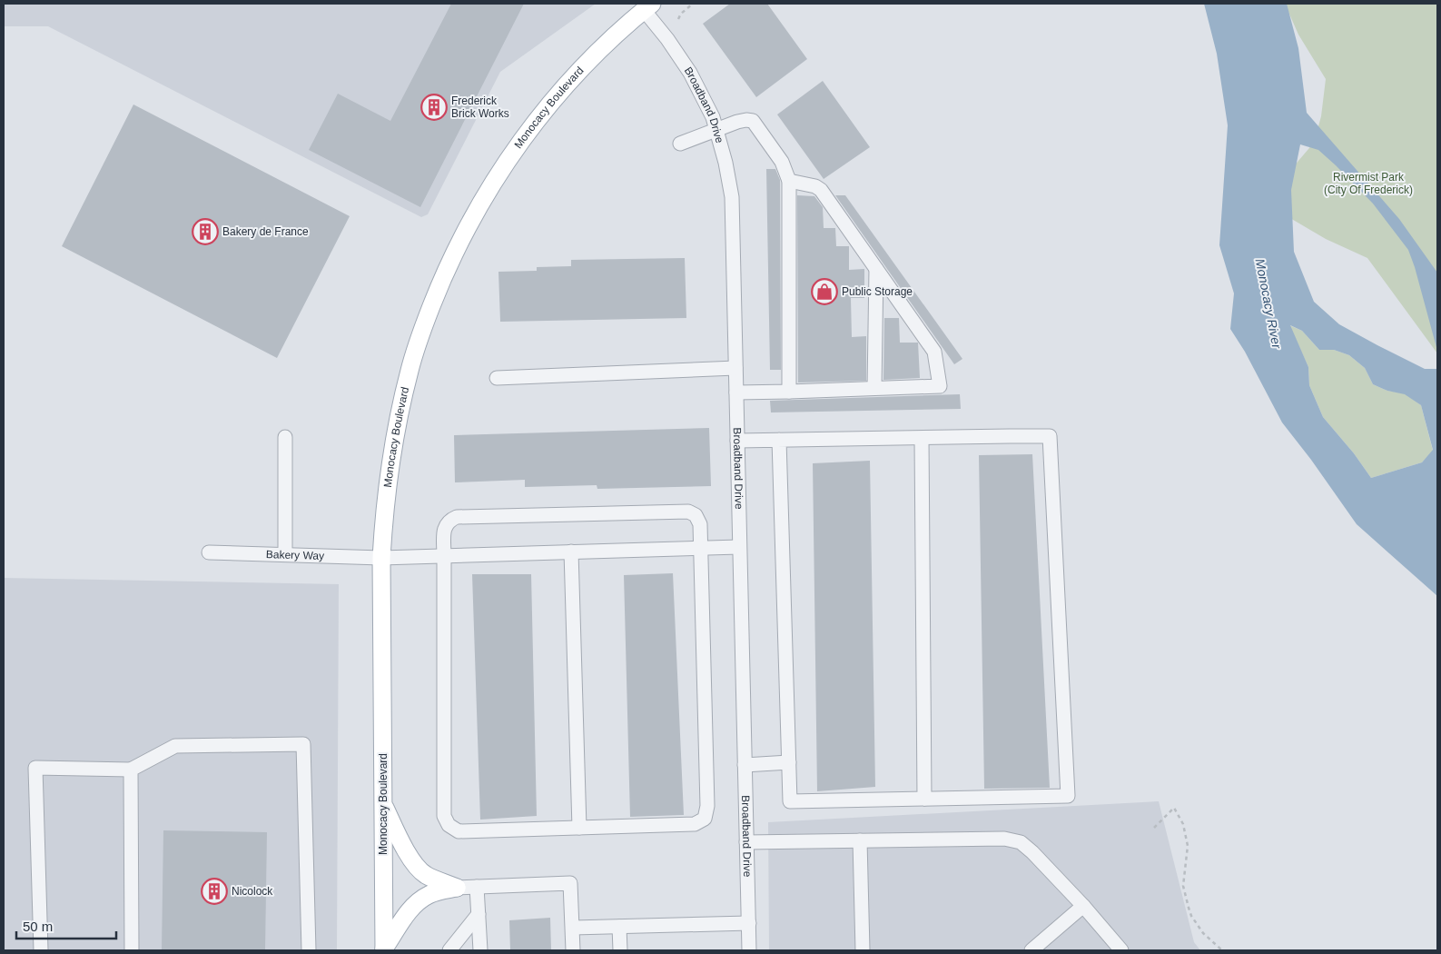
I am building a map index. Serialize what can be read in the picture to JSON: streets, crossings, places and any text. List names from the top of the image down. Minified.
{"streets":{"main road":["Monocacy Boulevard"],"street":["Broadband Drive","Bakery Way"]},"crossings":[["Broadband Drive","Monocacy Boulevard"],["Broadband Drive","Bakery Way"],["Monocacy Boulevard","Bakery Way"]],"water":["Monocacy River"],"parks":["Rivermist Park (City Of Frederick)"],"places":{"building":["Frederick Brick Works","Bakery de France","Nicolock"],"shop":["Public Storage"]},"scale_bar":"50 m"}
